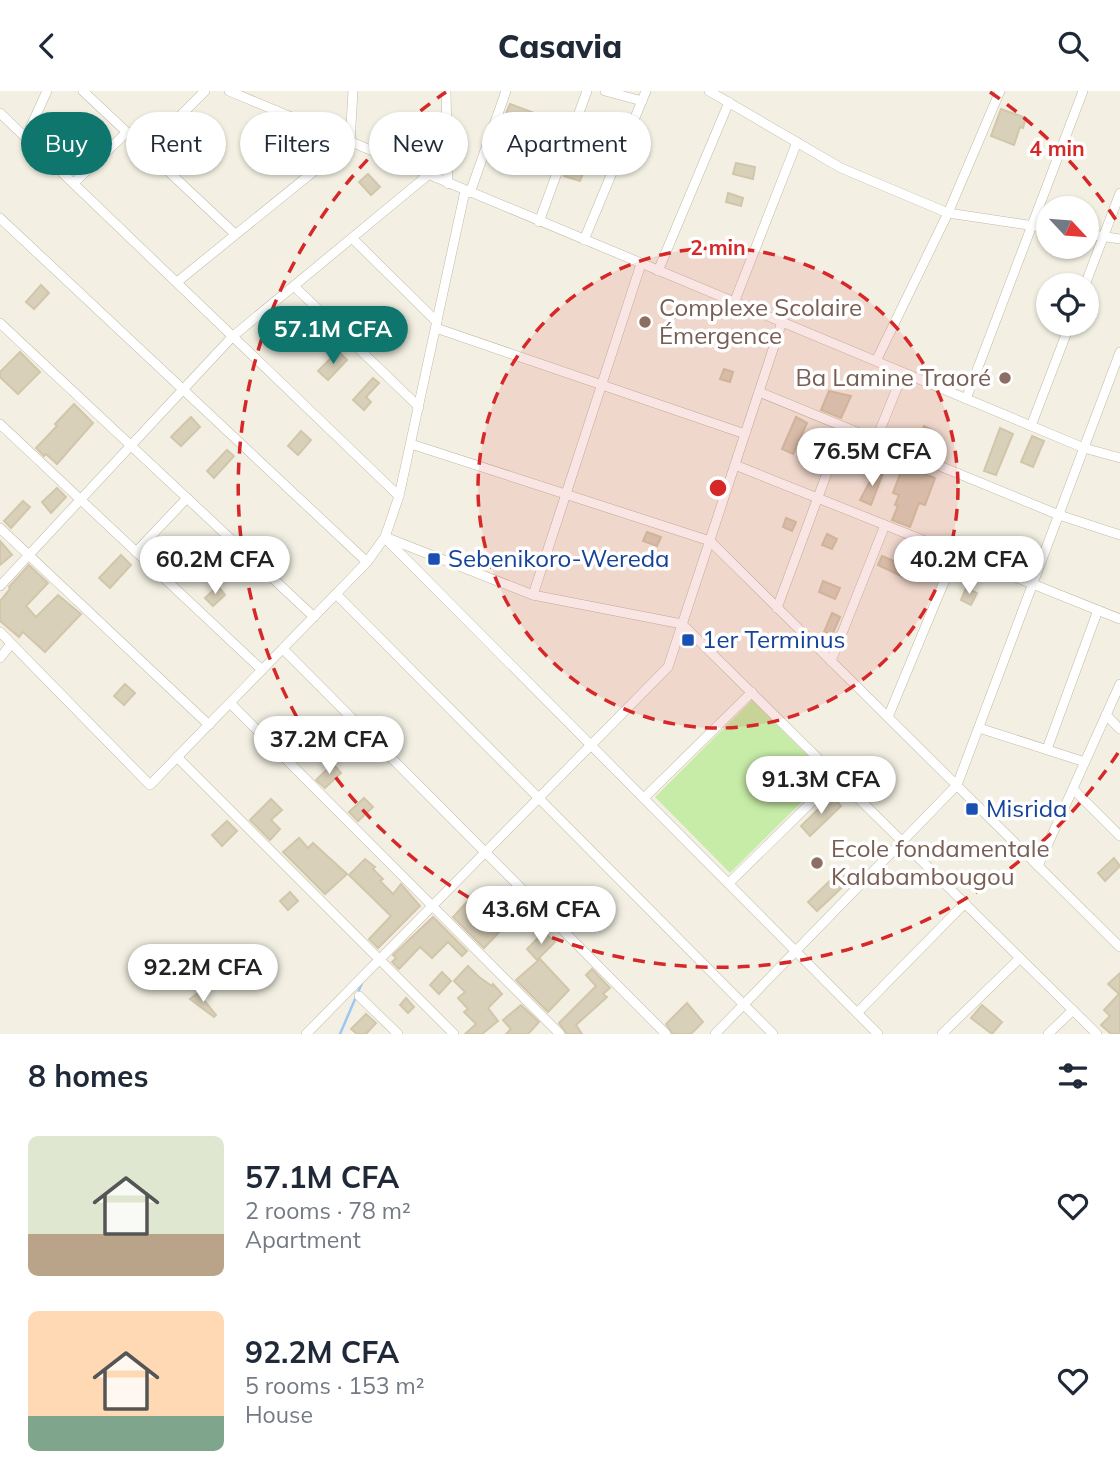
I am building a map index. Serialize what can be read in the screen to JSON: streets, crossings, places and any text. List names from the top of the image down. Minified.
{"places":{"other":["Complexe Scolaire Émergence","Ba Lamine Traoré","Ecole fondamentale Kalabambougou"],"transit":["Sebenikoro-Wereda","1er Terminus","Misrida"]},"north":"bottom right","page":{"header":"Casavia","chip":["Buy","Rent","Filters","New","Apartment"],"price":["57.1M CFA","76.5M CFA","60.2M CFA","40.2M CFA","37.2M CFA","91.3M CFA","43.6M CFA","92.2M CFA"],"heading":"8 homes","list":[{"name":"57.1M CFA","note":"2 rooms · 78 m² · Apartment"},{"name":"92.2M CFA","note":"5 rooms · 153 m² · House"}]},"rings":["4 min","2 min"]}
